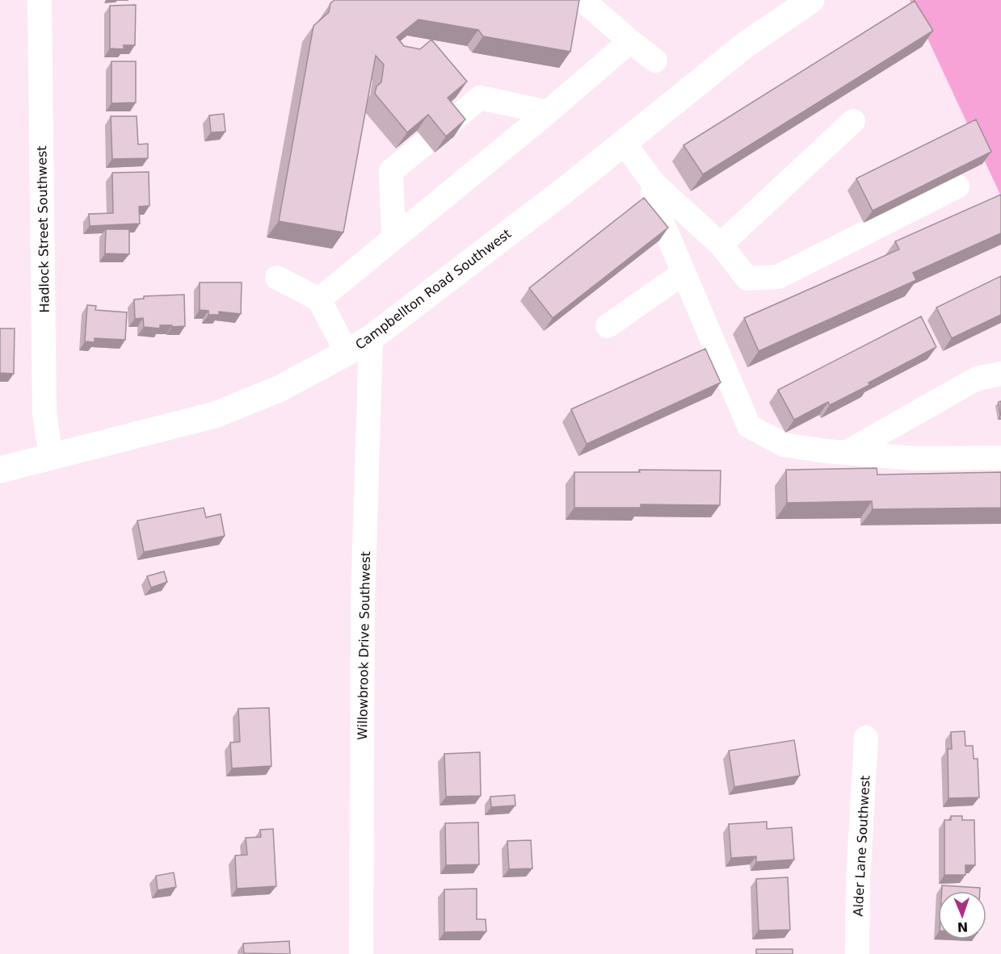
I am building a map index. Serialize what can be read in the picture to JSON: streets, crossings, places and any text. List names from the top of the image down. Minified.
{"streets":{"main road":["Campbellton Road Southwest"],"street":["Hadlock Street Southwest","Willowbrook Drive Southwest","Alder Lane Southwest"]},"crossings":[["Hadlock Street Southwest","Campbellton Road Southwest"],["Campbellton Road Southwest","Willowbrook Drive Southwest"]],"north":"bottom"}
